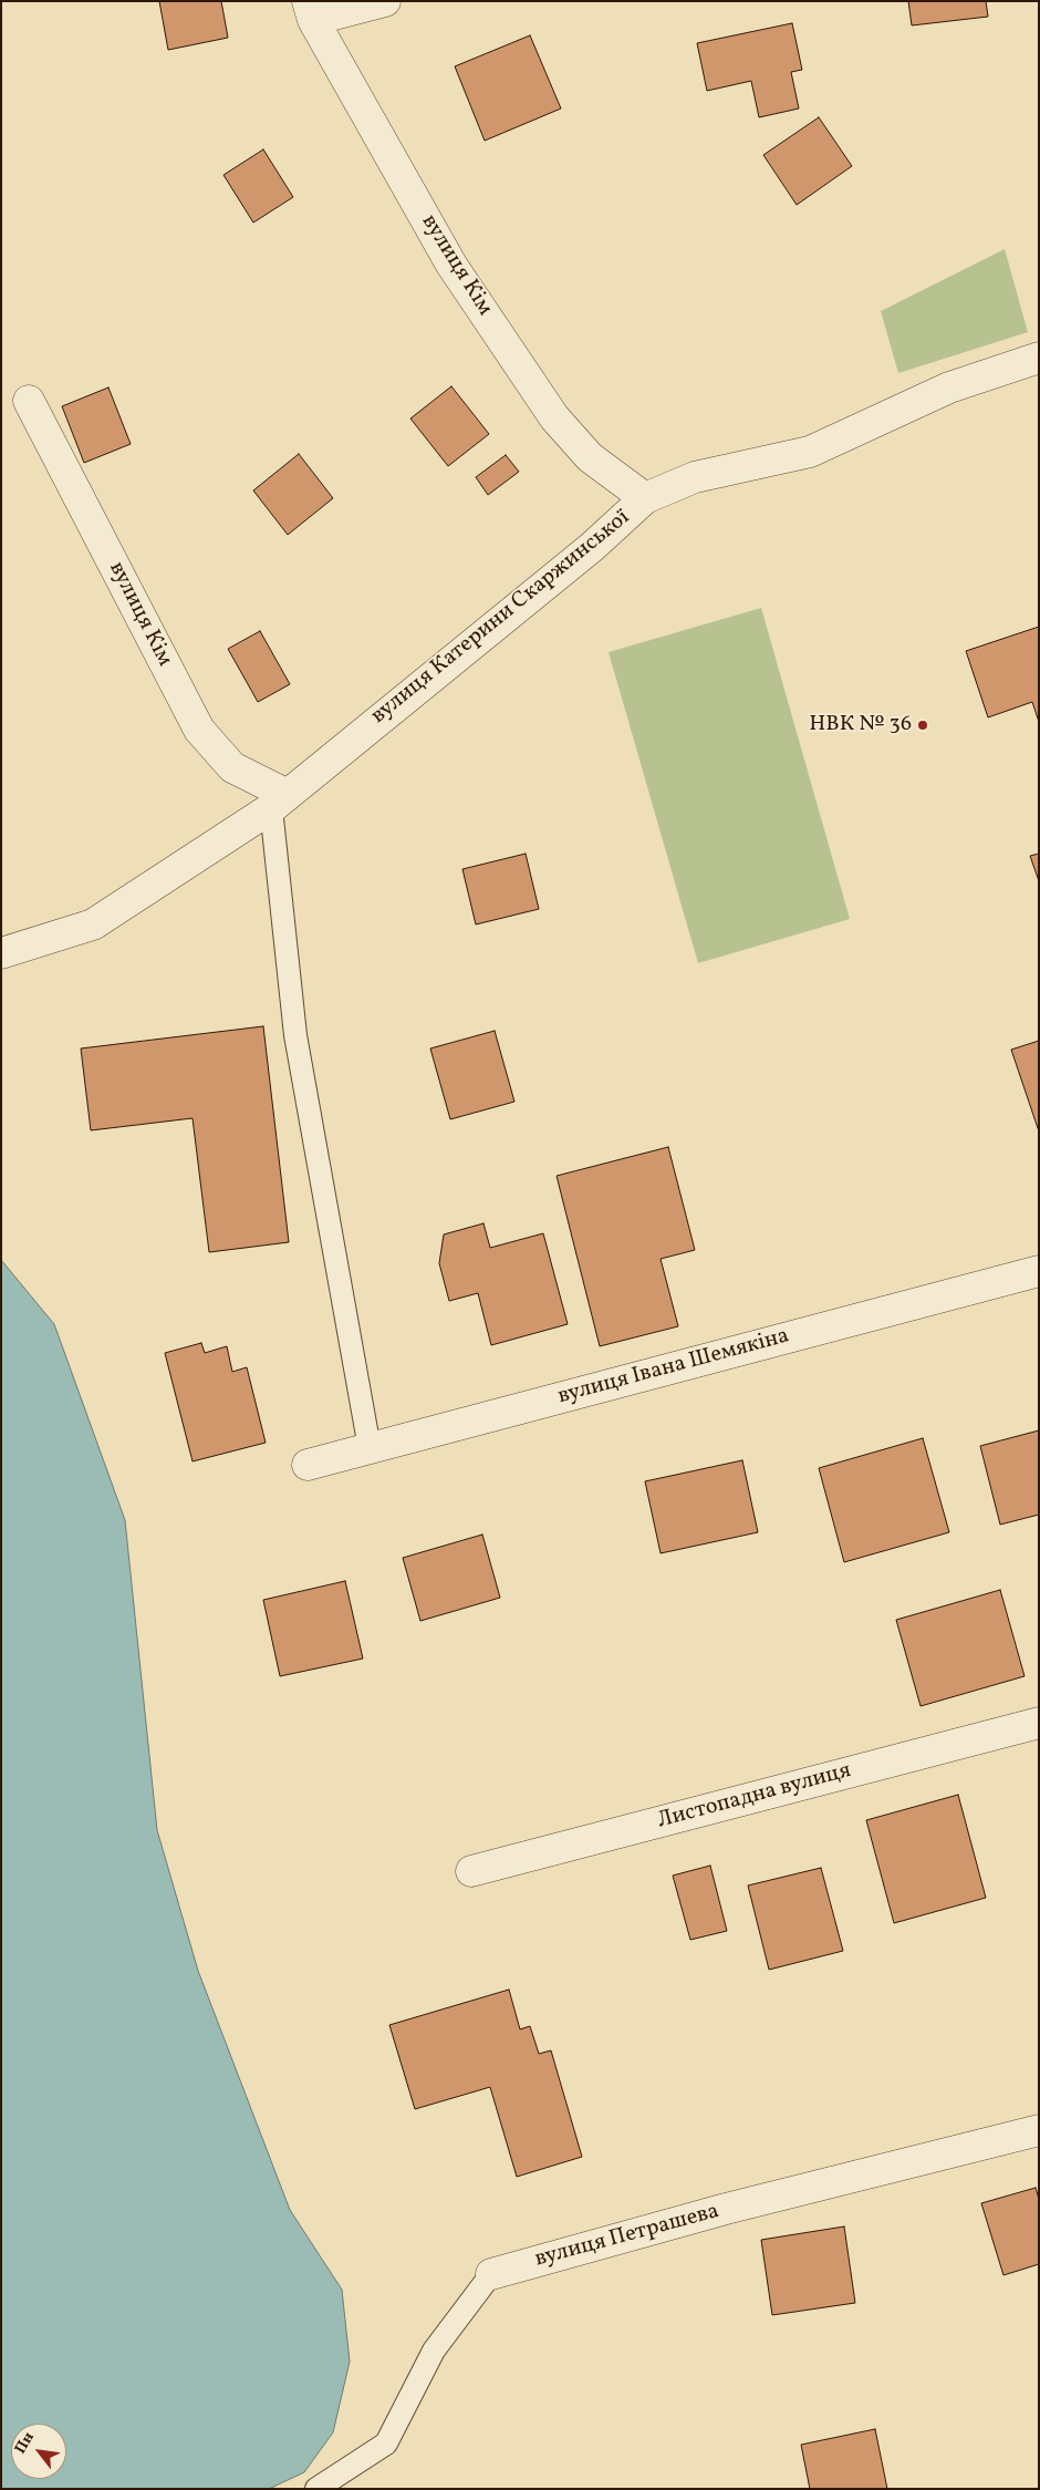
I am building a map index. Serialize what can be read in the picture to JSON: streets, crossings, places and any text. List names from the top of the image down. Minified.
{"streets":{"street":["вулиця Кім","вулиця Катерини Скаржинської","вулиця Івана Шемякіна","Листопадна вулиця","вулиця Петрашева"]},"crossings":[["вулиця Кім","вулиця Катерини Скаржинської"]],"places":["НВК № 36"],"north":"top left"}
